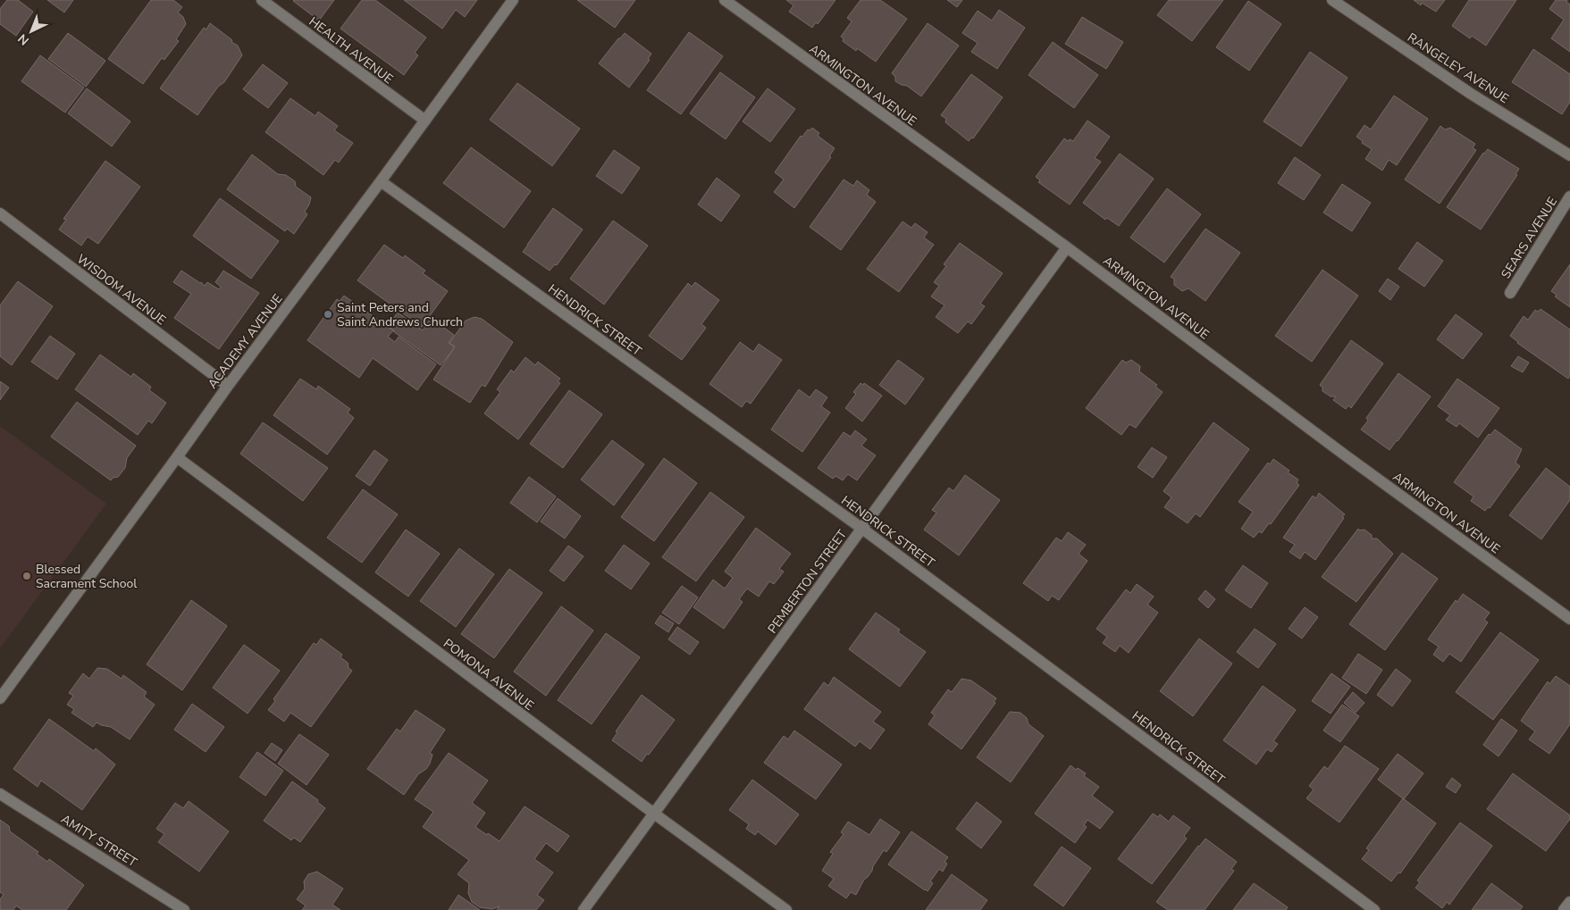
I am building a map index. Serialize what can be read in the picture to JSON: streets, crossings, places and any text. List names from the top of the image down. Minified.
{"streets":{"street":["HEALTH AVENUE","RANGELEY AVENUE","ARMINGTON AVENUE","SEARS AVENUE","WISDOM AVENUE","HENDRICK STREET","ACADEMY AVENUE","PEMBERTON STREET","POMONA AVENUE","AMITY STREET"]},"crossings":[["HEALTH AVENUE","ACADEMY AVENUE"],["ARMINGTON AVENUE","PEMBERTON STREET"],["WISDOM AVENUE","ACADEMY AVENUE"],["HENDRICK STREET","ACADEMY AVENUE"],["HENDRICK STREET","PEMBERTON STREET"],["ACADEMY AVENUE","POMONA AVENUE"],["PEMBERTON STREET","POMONA AVENUE"]],"places":["Saint Peters and Saint Andrews Church","Blessed Sacrament School"],"north":"bottom left"}
